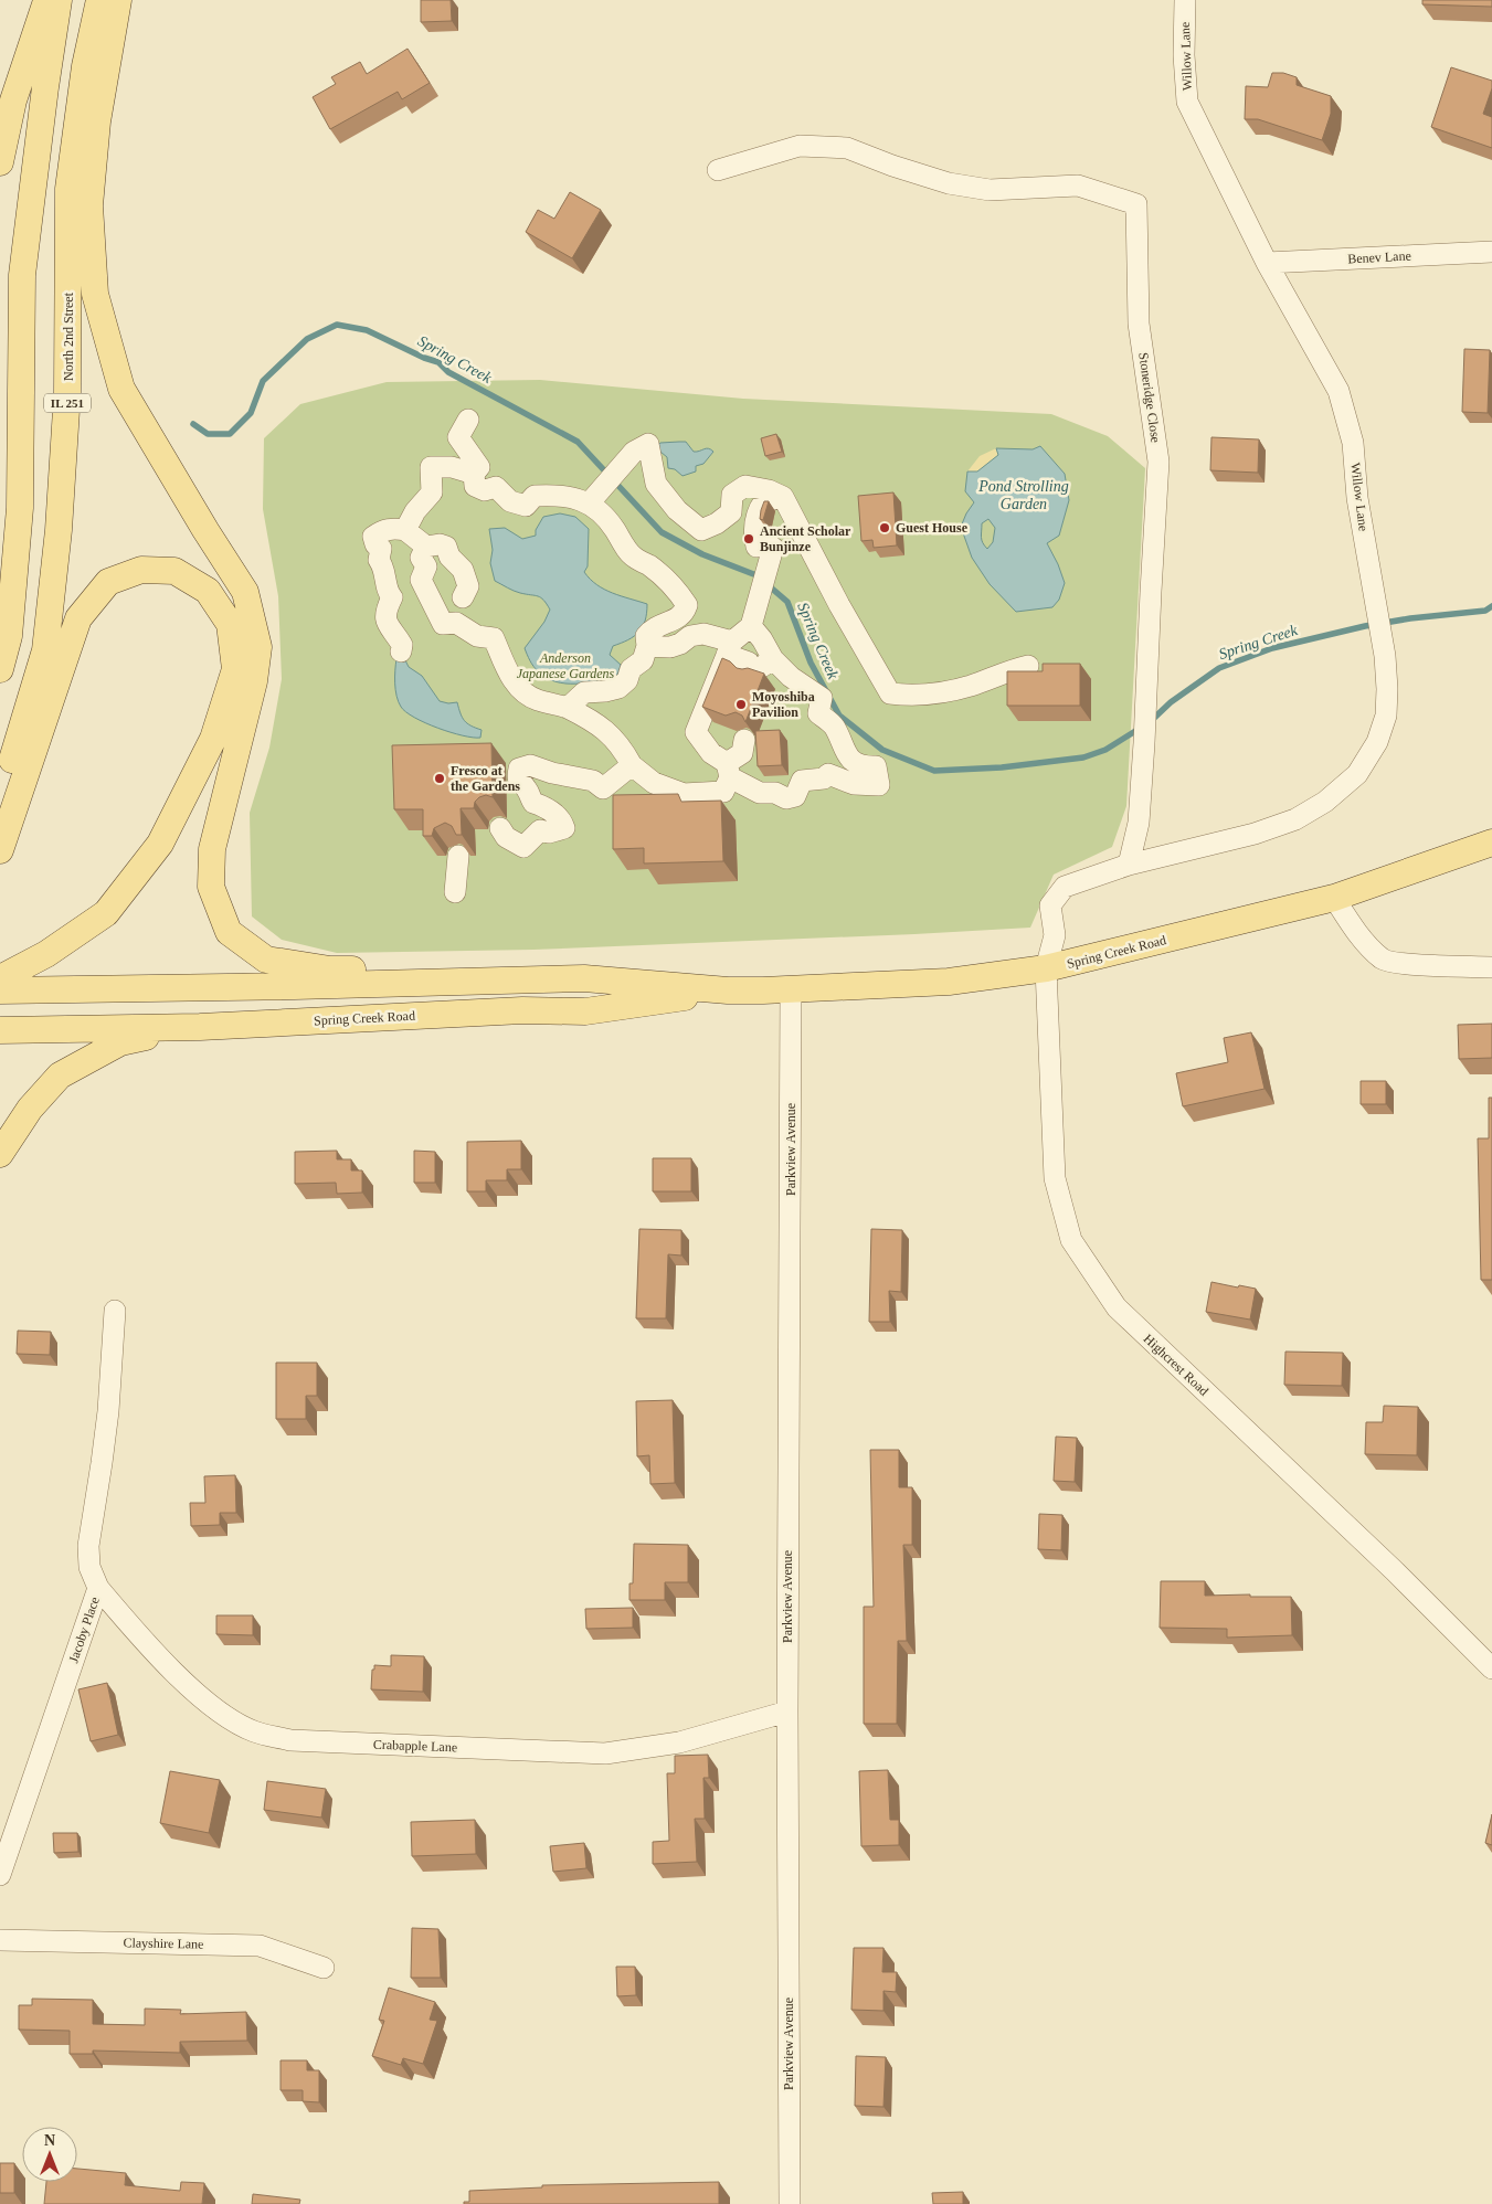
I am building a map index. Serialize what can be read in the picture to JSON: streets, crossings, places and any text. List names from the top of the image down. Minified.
{"streets":{"main road":["North 2nd Street","IL 251","Spring Creek Road"],"street":["Willow Lane","Benev Lane","Stoneridge Close","Parkview Avenue","Highcrest Road","Jacoby Place","Crabapple Lane","Clayshire Lane"]},"crossings":[["Willow Lane","Benev Lane"],["Willow Lane","Stoneridge Close"],["Spring Creek Road","Parkview Avenue"],["Spring Creek Road","Highcrest Road"],["Parkview Avenue","Crabapple Lane"],["Jacoby Place","Crabapple Lane"]],"water":["Spring Creek","Pond Strolling Garden"],"parks":["Anderson Japanese Gardens"],"places":["Guest House","Ancient Scholar Bunjinze","Moyoshiba Pavilion","Fresco at the Gardens"],"north":"top"}
